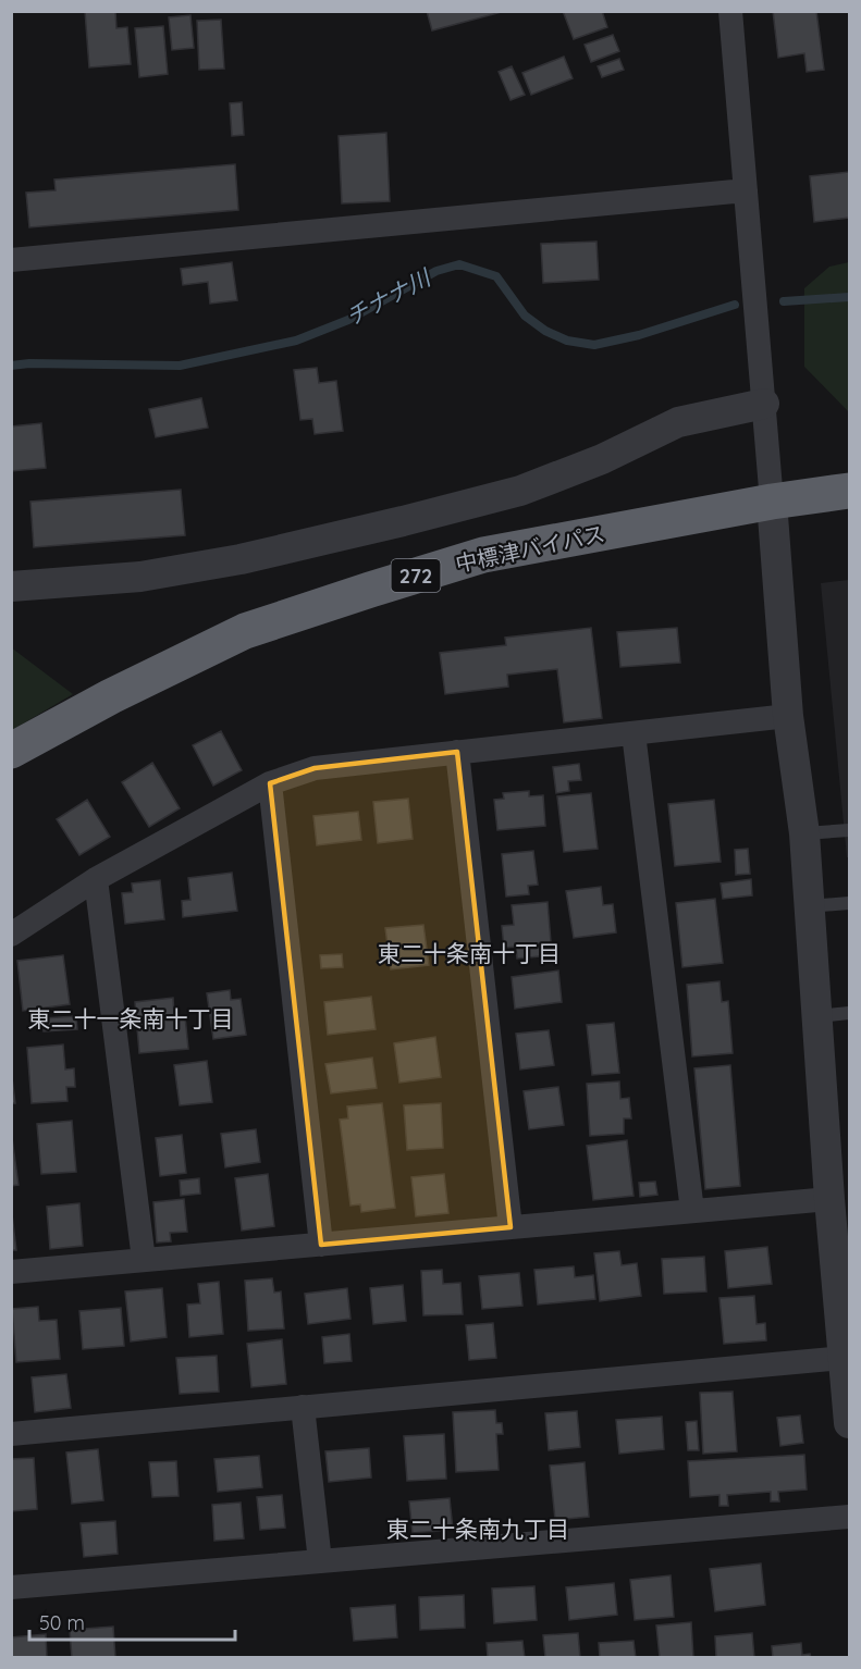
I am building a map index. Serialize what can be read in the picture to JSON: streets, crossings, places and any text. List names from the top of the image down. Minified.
{"streets":{"highway":["中標津バイパス","272"]},"districts":["東二十条南十丁目","東二十一条南十丁目","東二十条南九丁目"],"water":["チナナ川"],"scale_bar":"50 m"}
